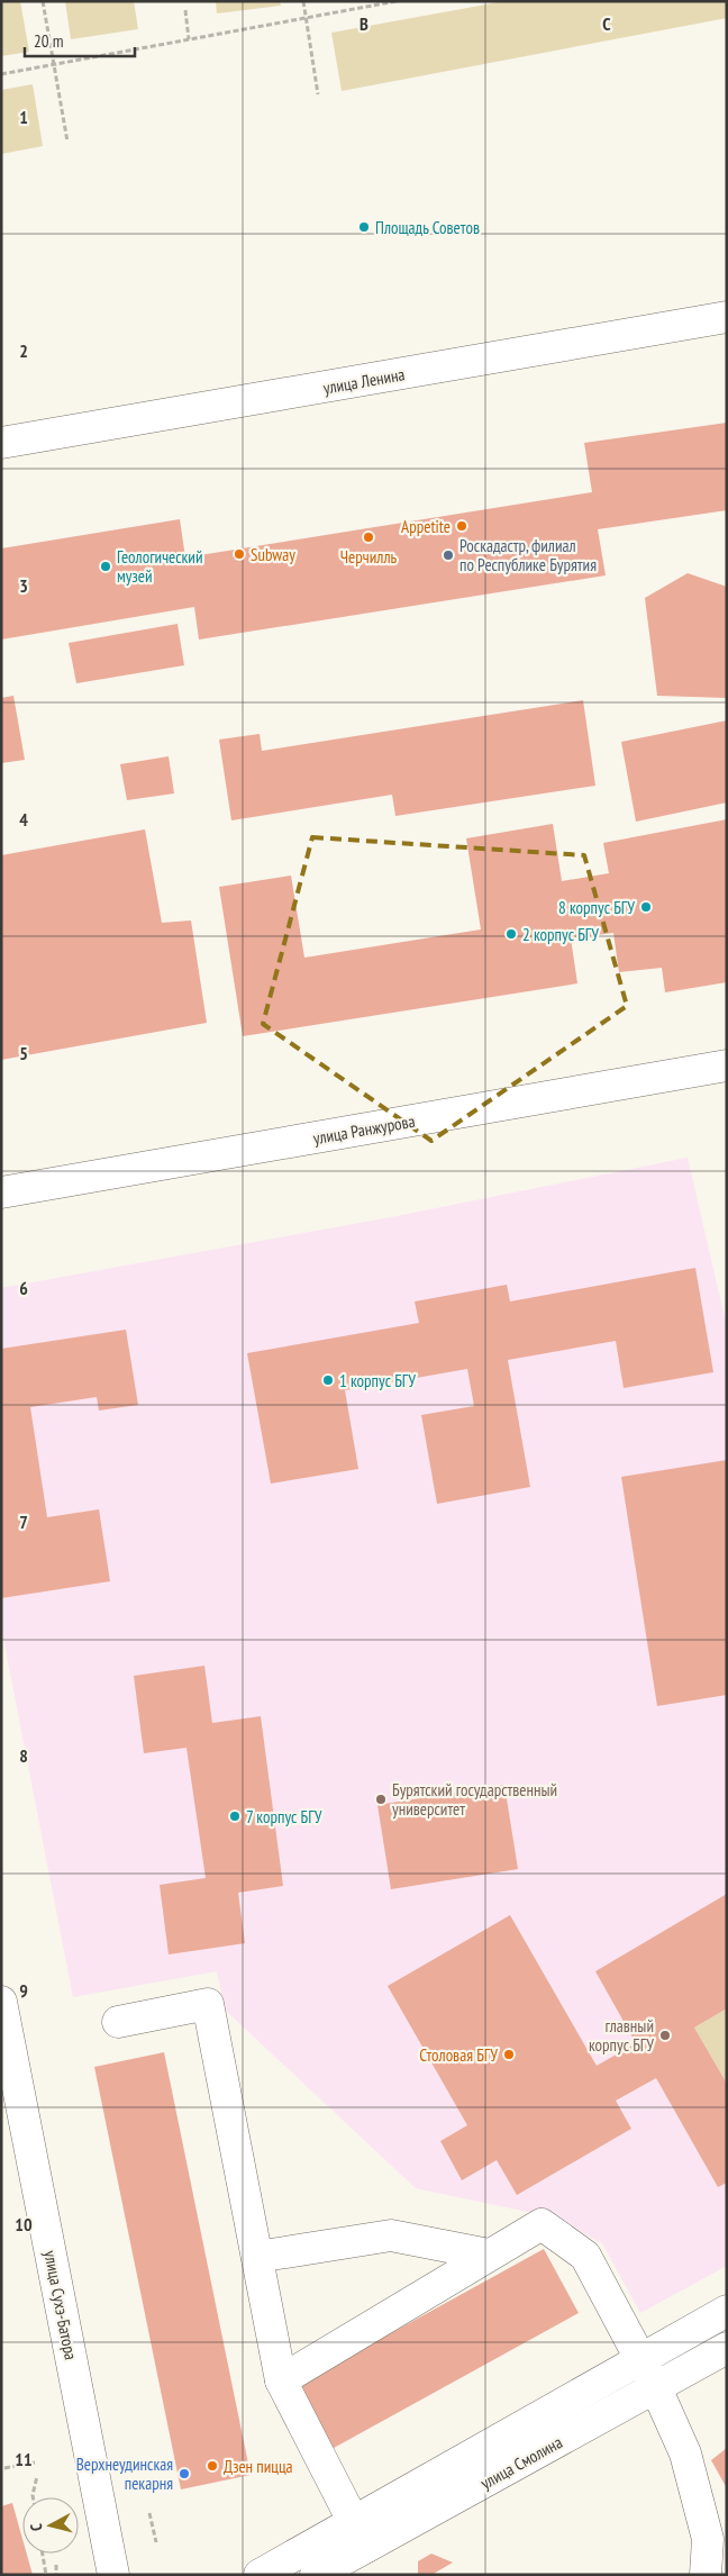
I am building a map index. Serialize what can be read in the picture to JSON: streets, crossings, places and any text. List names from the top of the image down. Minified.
{"streets":{"street":["улица Ленина","улица Ранжурова","улица Сухэ-Батора","улица Смолина"]},"places":["Площадь Советов","Appetite","Черчилль","Subway","Роскадастр, филиал по Республике Бурятия","Геологический музей","8 корпус БГУ","2 корпус БГУ","1 корпус БГУ","Бурятский государственный университет","7 корпус БГУ","главный корпус БГУ","Столовая БГУ","Дзен пицца","Верхнеудинская пекарня"],"scale_bar":"20 m","north":"left","grid":{"columns":["B","C"],"rows":["1","2","3","4","5","6","7","8","9","10","11"]}}
